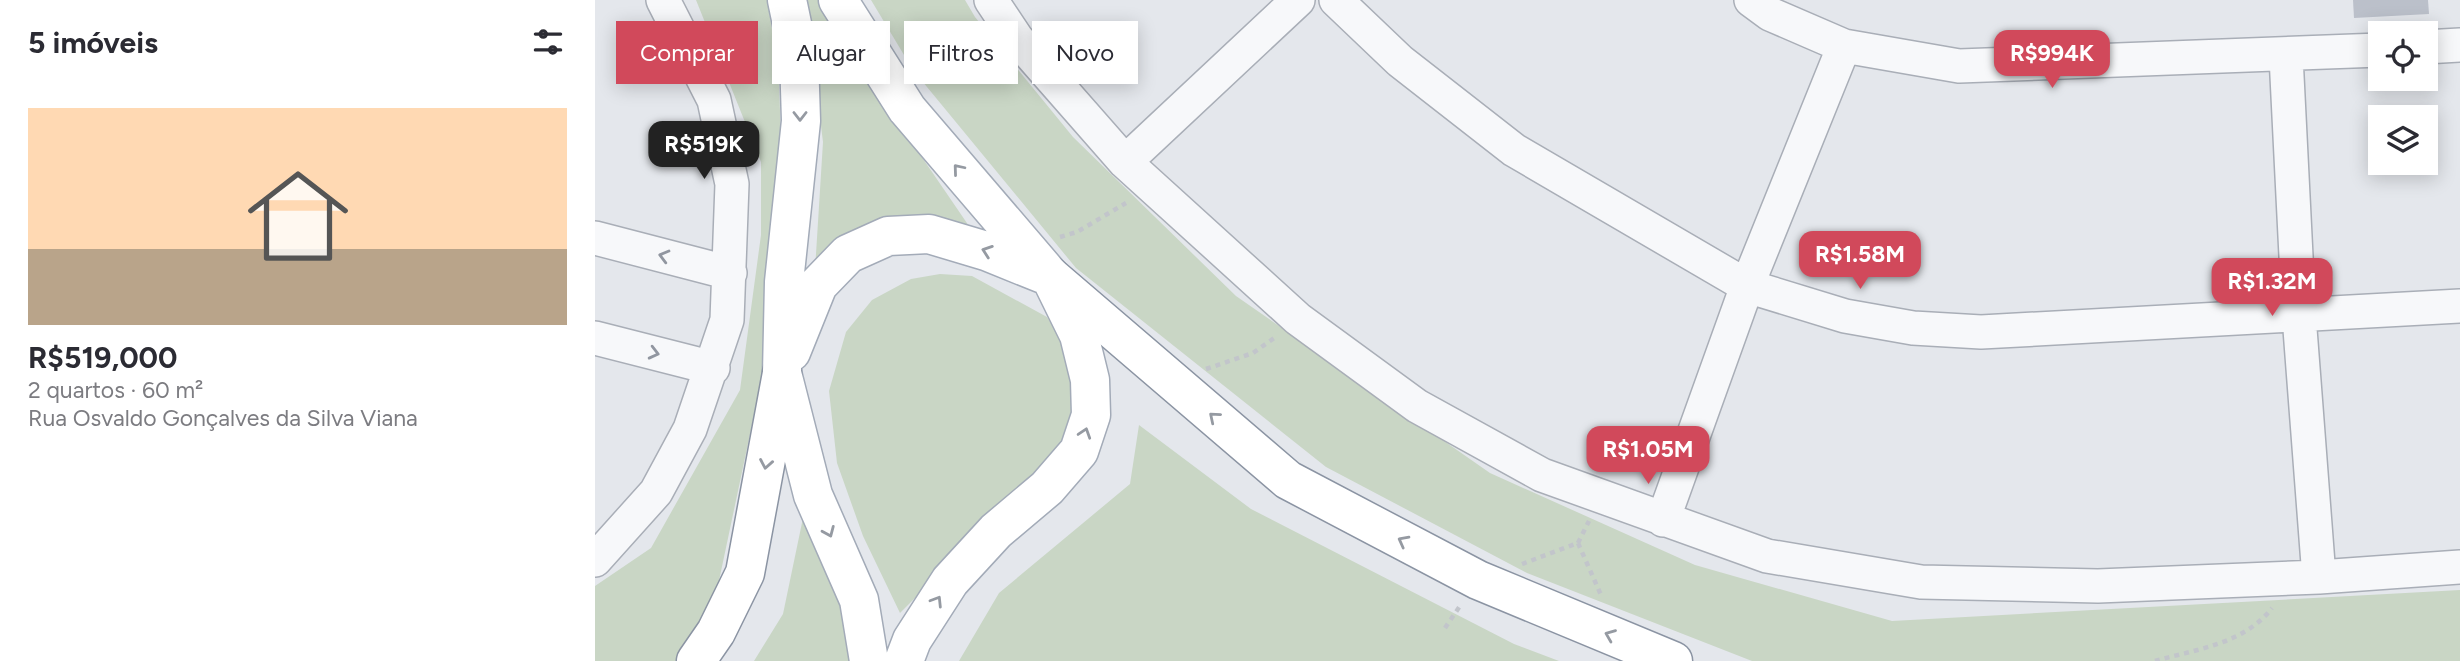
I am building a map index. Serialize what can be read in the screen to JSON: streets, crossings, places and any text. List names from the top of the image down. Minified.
{"page":{"heading":"5 imóveis","chip":["Comprar","Alugar","Filtros","Novo"],"price":["R$994K","R$519K","R$1.58M","R$1.32M","R$1.05M"],"list":[{"name":"R$519,000","note":"2 quartos · 60 m² · Rua Osvaldo Gonçalves da Silva Viana"}]}}
